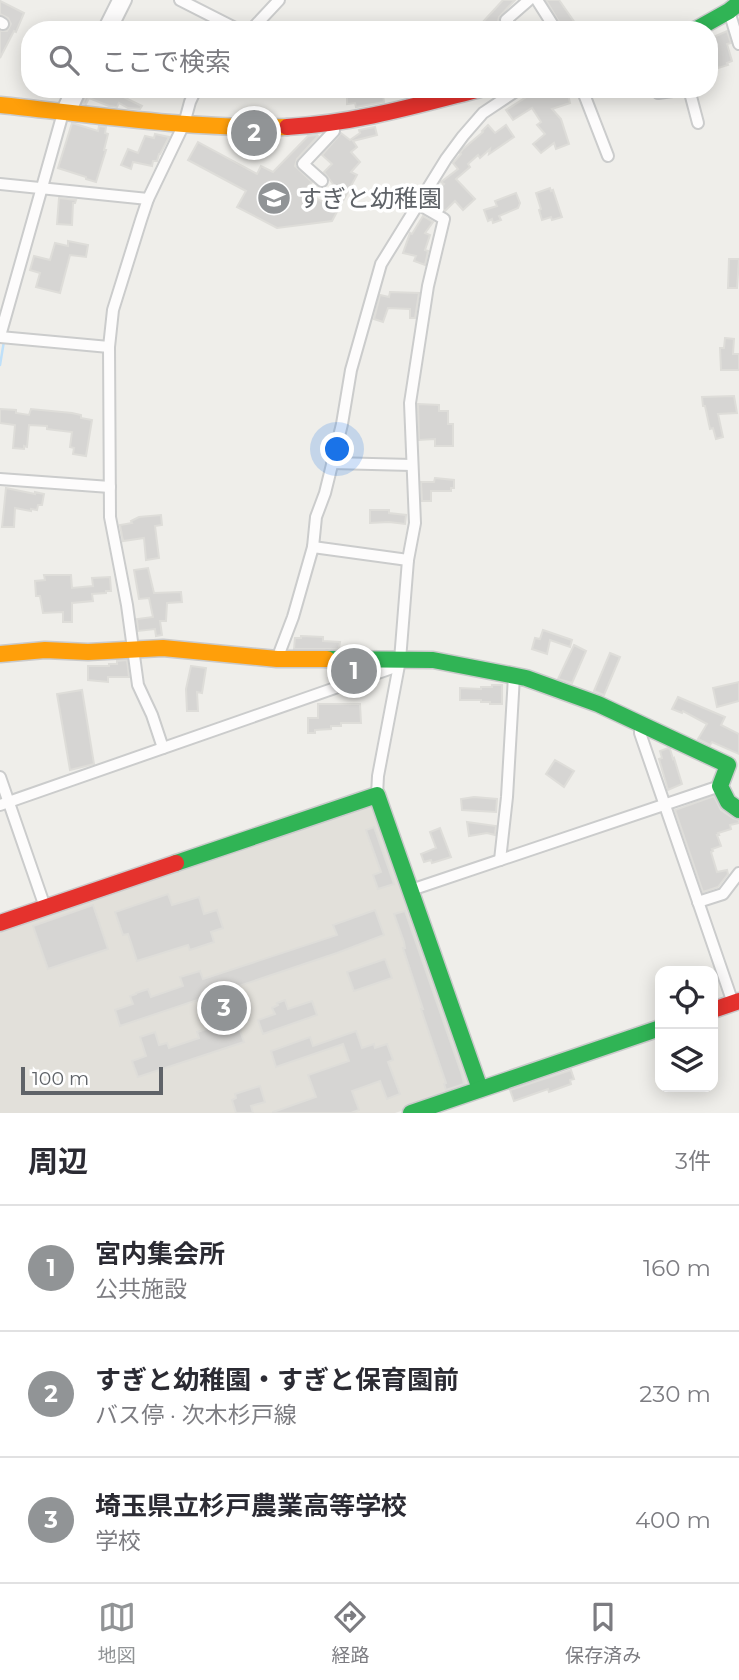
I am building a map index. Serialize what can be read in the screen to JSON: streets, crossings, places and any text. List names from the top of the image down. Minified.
{"places":{"school or university":["すぎと幼稚園"]},"scale_bar":"100 m","page":{"search":"ここで検索","pins":["2","1","3"],"scale":"100 m","heading":["周辺","3件"],"list":[{"mark":"1","name":"宮内集会所","note":"公共施設","value":"160 m"},{"mark":"2","name":"すぎと幼稚園・すぎと保育園前","note":"バス停 · 次木杉戸線","value":"230 m"},{"mark":"3","name":"埼玉県立杉戸農業高等学校","note":"学校","value":"400 m"}],"nav":["地図","経路","保存済み"]}}
